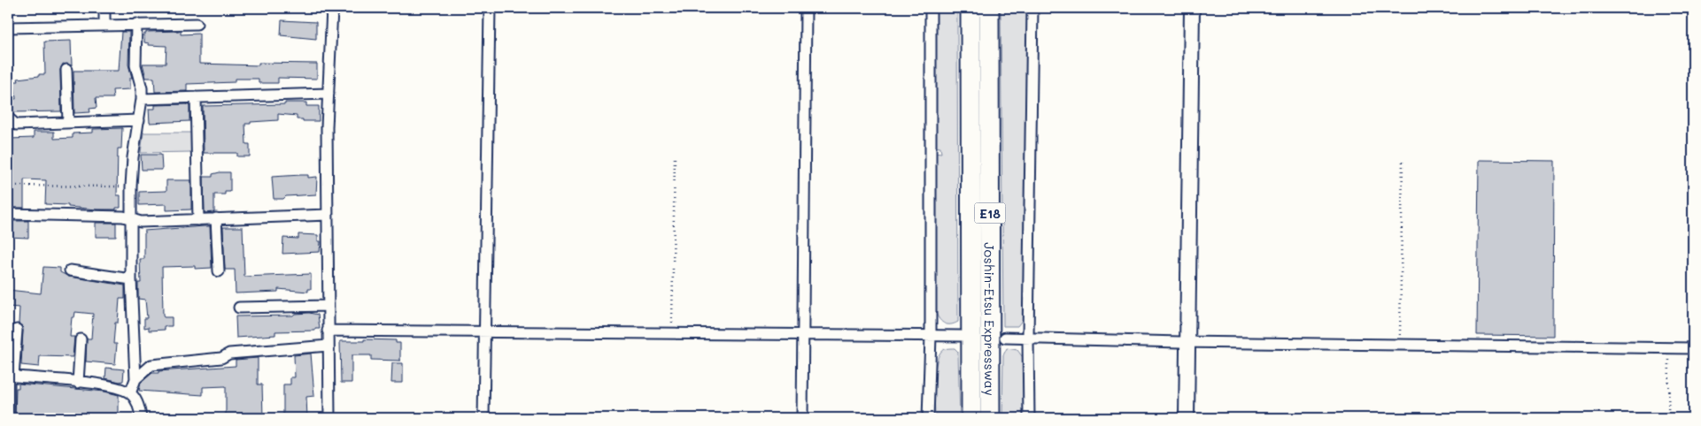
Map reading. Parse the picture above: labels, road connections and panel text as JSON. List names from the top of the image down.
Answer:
{
  "streets": {
    "highway": ["E18", "Joshin-Etsu Expressway"]
  }
}
